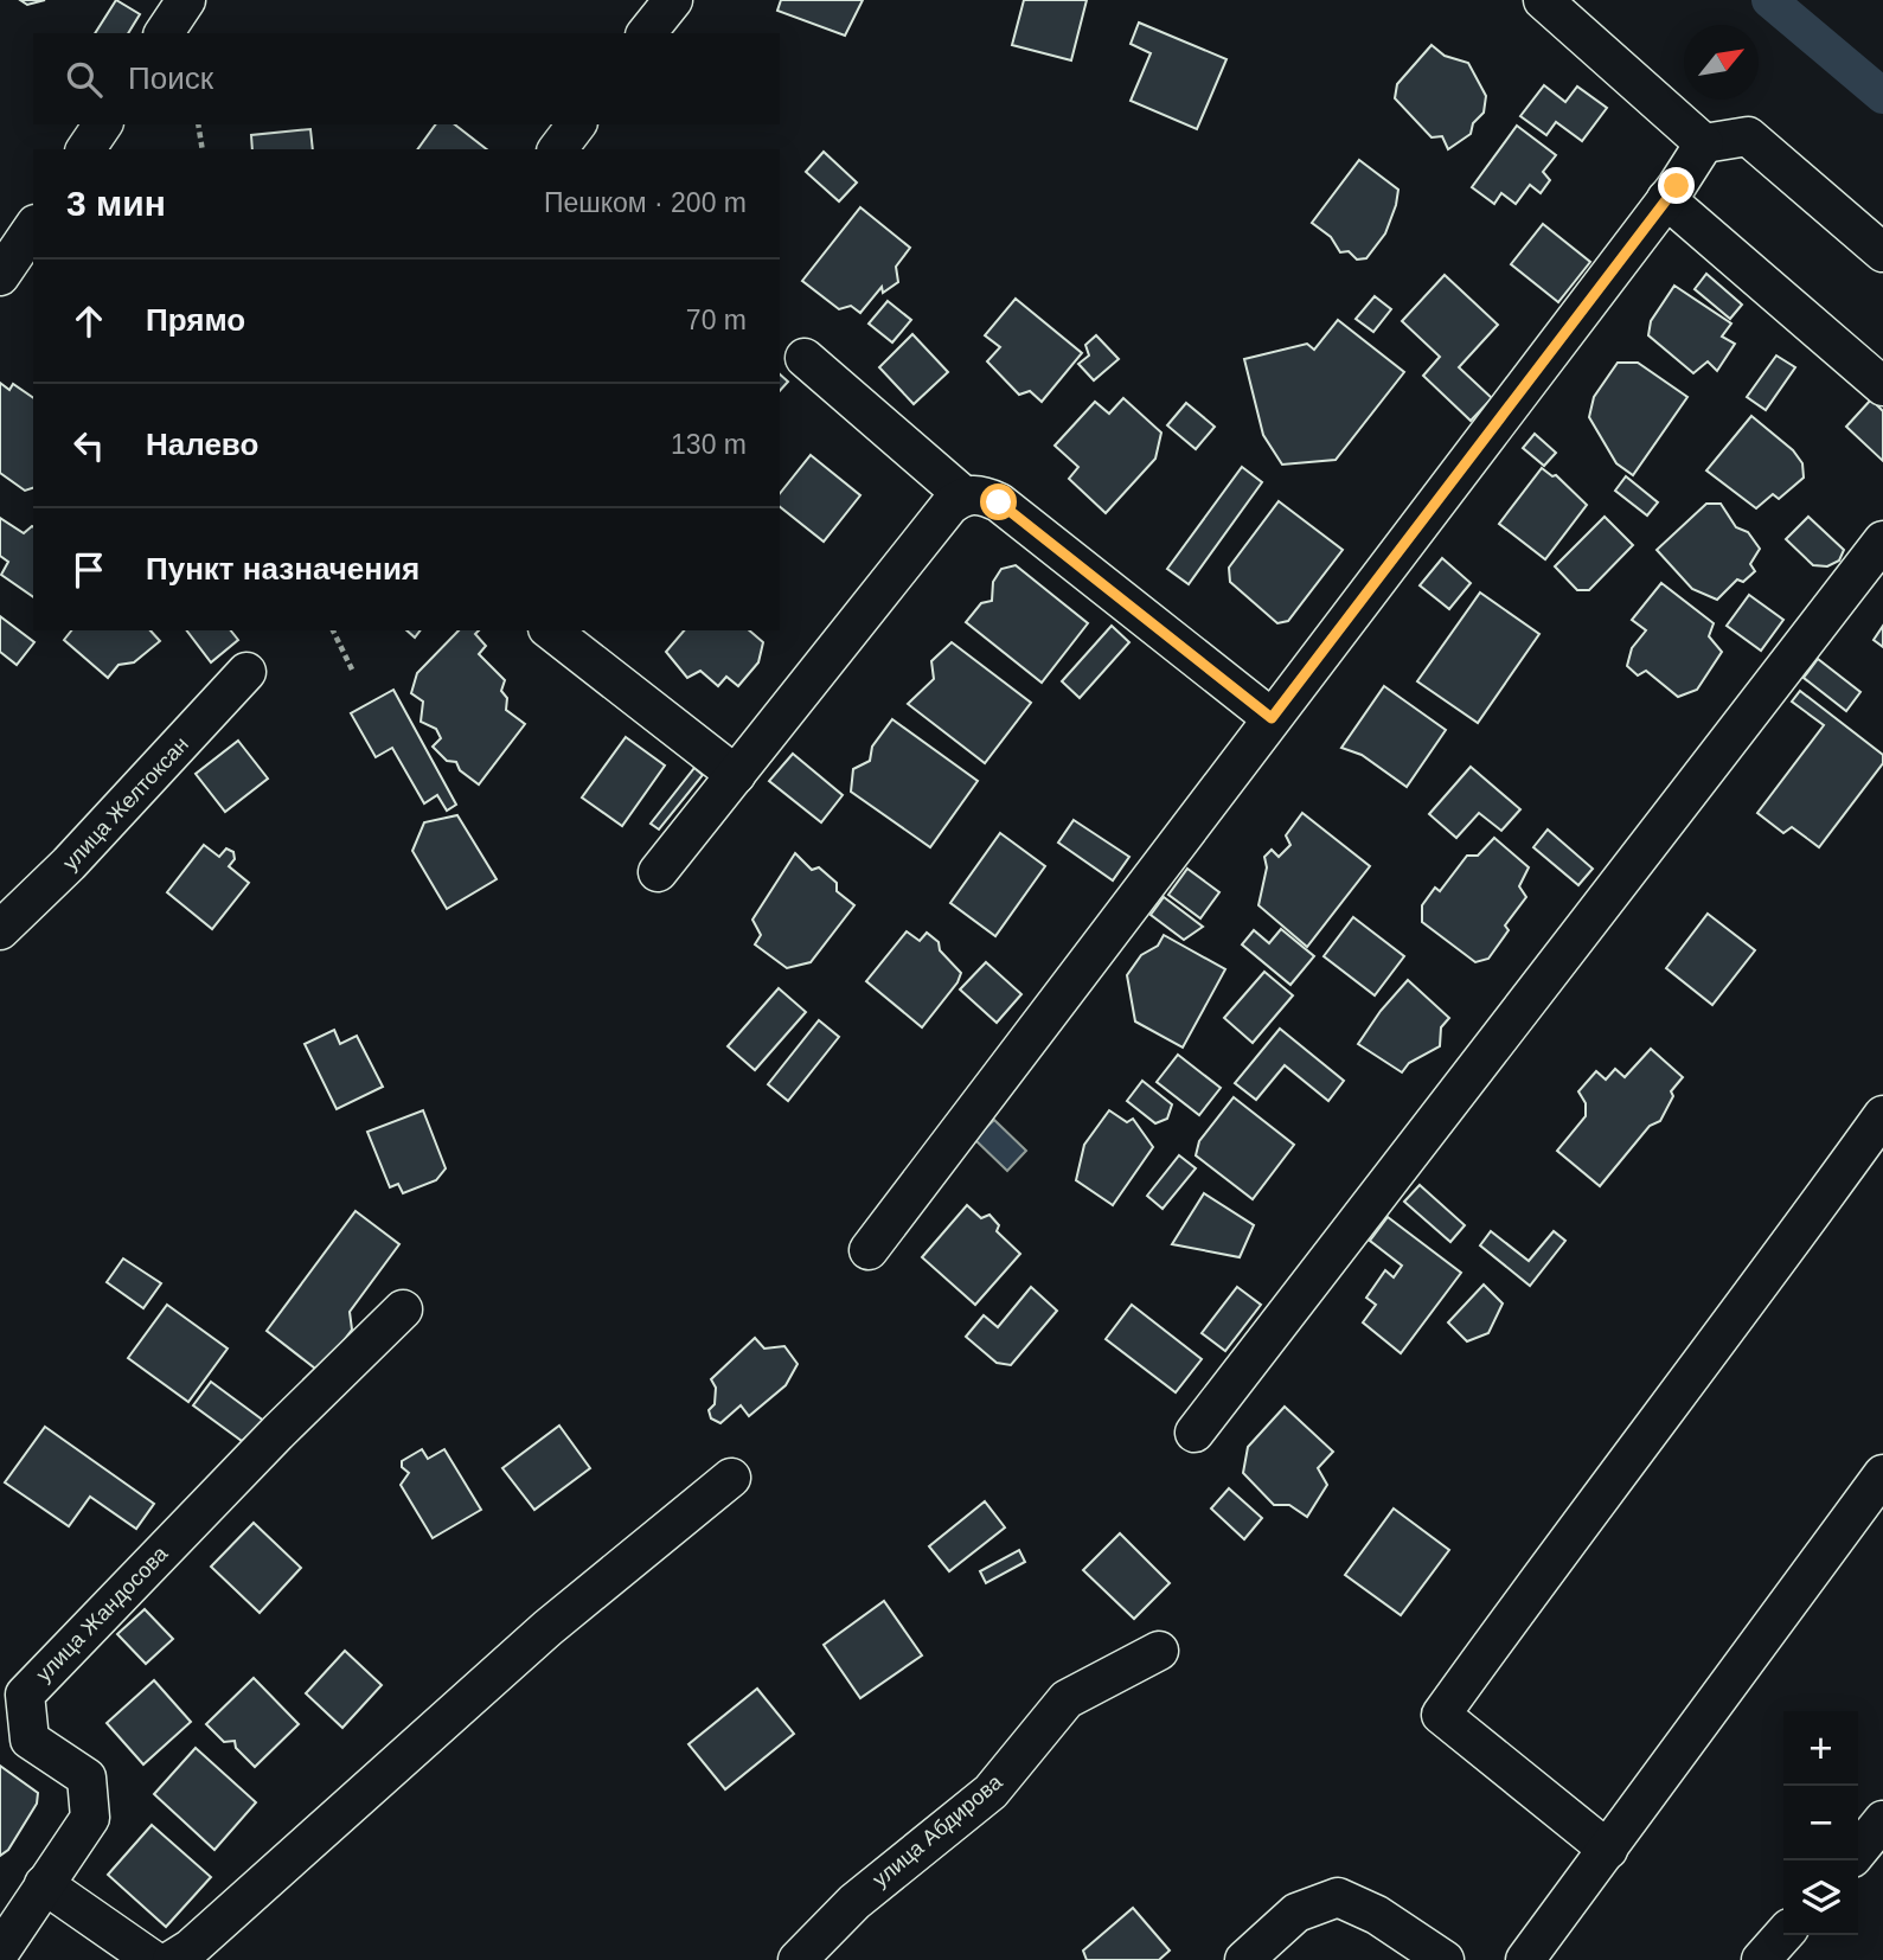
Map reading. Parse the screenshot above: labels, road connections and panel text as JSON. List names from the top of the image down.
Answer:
{
  "streets": {
    "street": ["улица Желтоксан", "улица Жандосова", "улица Абдирова"]
  },
  "north": "top right",
  "page": {
    "search": "Поиск",
    "heading": ["3 мин", "Пешком · 200 m"],
    "list": [
      ["Прямо", "70 m"],
      ["Налево", "130 m"],
      "Пункт назначения"
    ],
    "map_buttons": ["+", "−"]
  }
}
